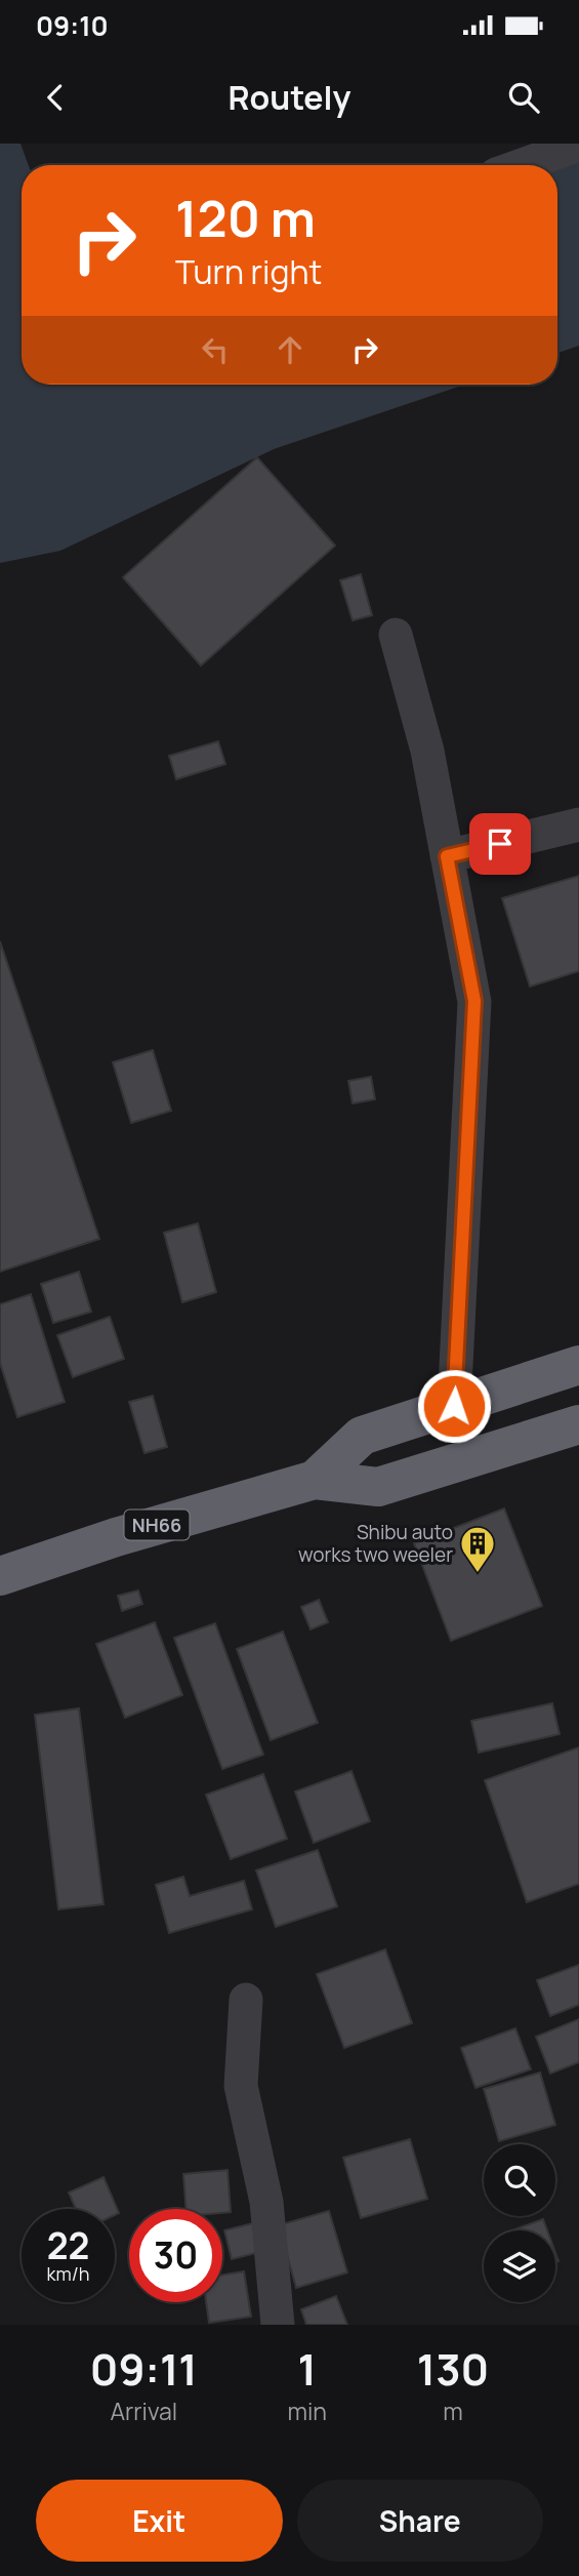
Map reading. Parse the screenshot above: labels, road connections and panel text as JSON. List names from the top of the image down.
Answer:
{
  "streets": {
    "highway": ["NH66"]
  },
  "places": {
    "building": ["Shibu auto works two weeler"]
  },
  "page": {
    "status": "09:10",
    "header": "Routely",
    "turn": ["120 m", "Turn right"],
    "speed": "22 km/h",
    "limit": "30",
    "eta": [
      "09:11",
      "Arrival",
      "1",
      "min",
      "130",
      "m"
    ],
    "buttons": ["Exit", "Share"]
  }
}
